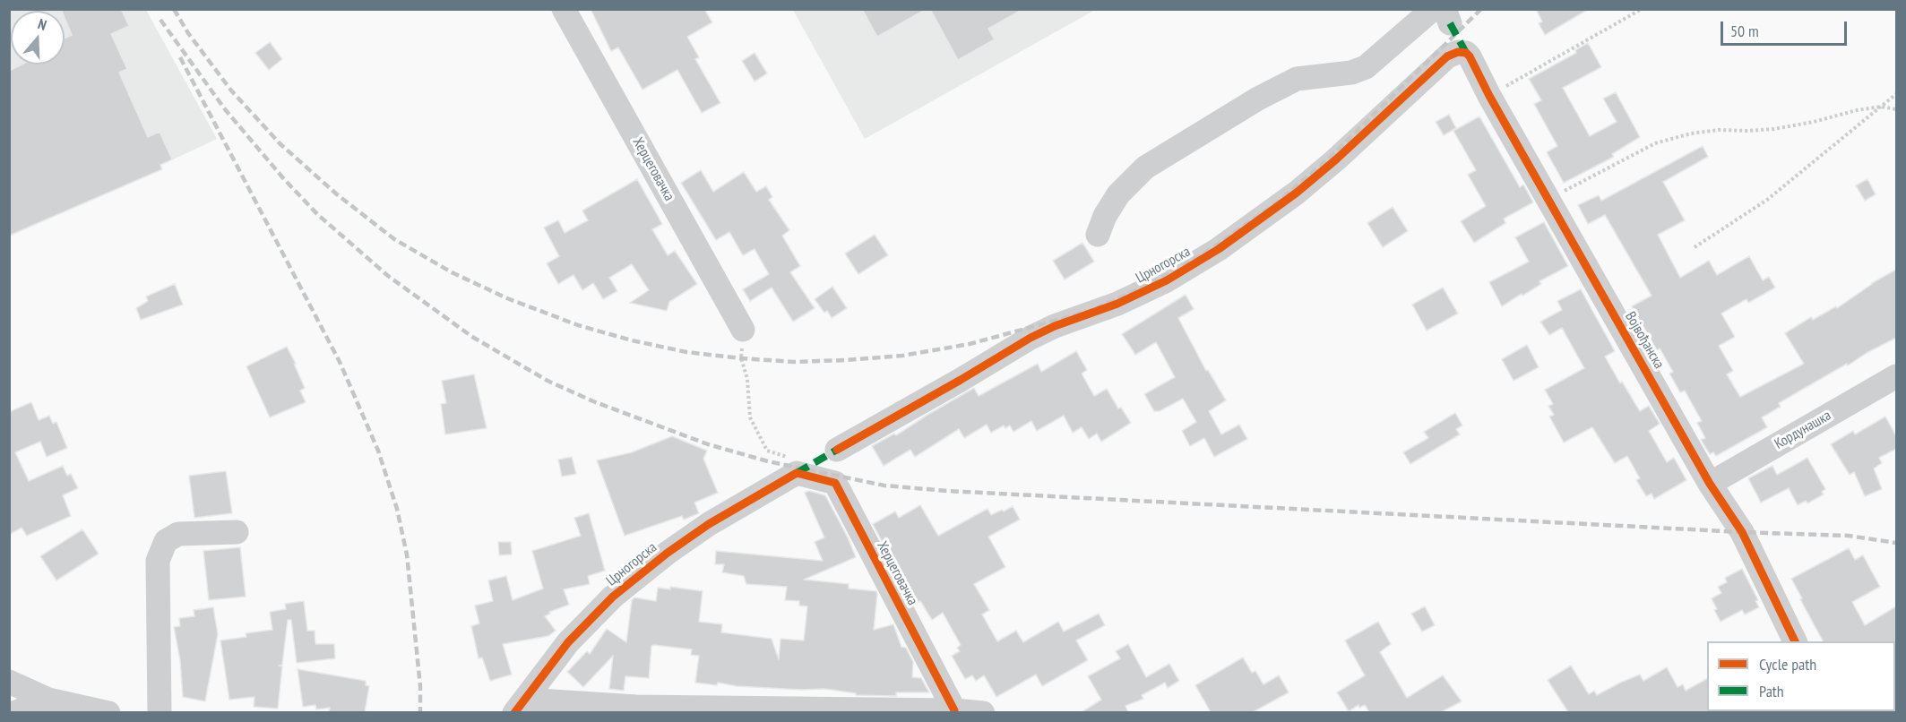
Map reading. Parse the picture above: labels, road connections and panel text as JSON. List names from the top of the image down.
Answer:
{
  "streets": {
    "street": [
      "Херцеговачка",
      "Црногорска",
      "Војвођанска",
      "Кордунашка"
    ]
  },
  "crossings": [
    ["Херцеговачка", "Црногорска"],
    ["Црногорска", "Војвођанска"],
    ["Војвођанска", "Кордунашка"]
  ],
  "legend": ["Cycle path", "Path"],
  "scale_bar": "50 m",
  "north": "top"
}
